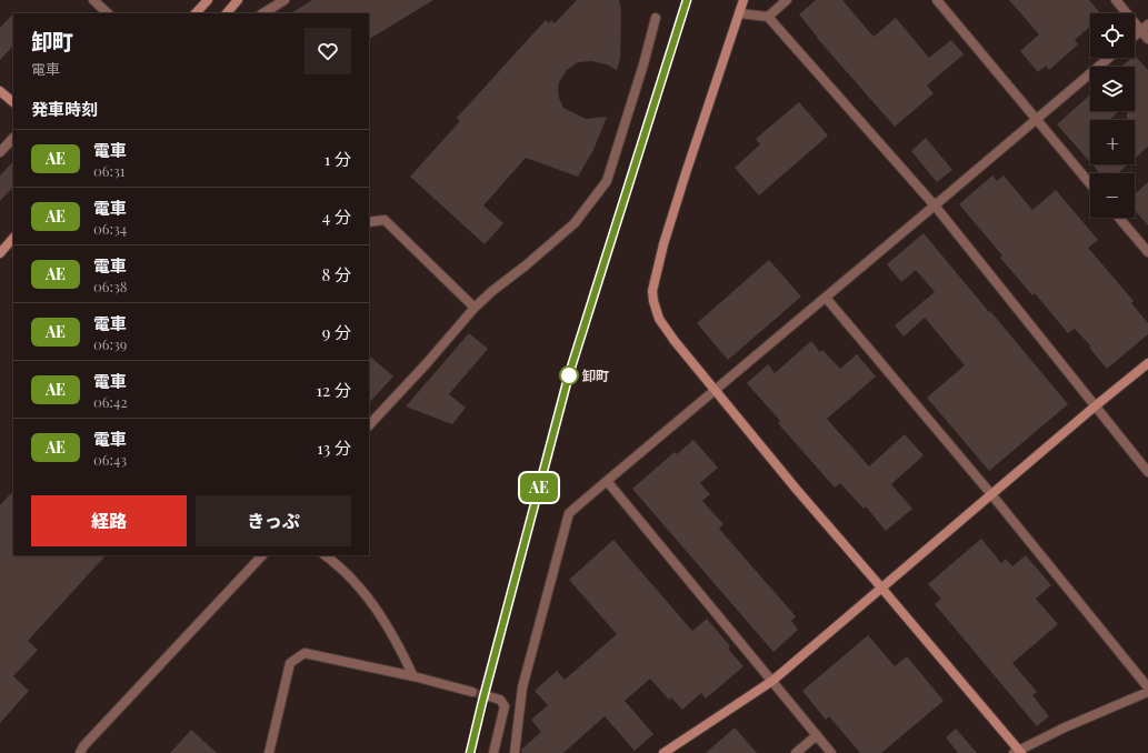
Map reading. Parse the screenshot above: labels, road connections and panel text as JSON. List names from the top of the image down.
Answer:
{
  "places": ["卸町"],
  "page": {
    "on_map": "AE",
    "map_buttons": ["+", "−"],
    "heading": [
      ["卸町", "電車"],
      "発車時刻"
    ],
    "list": [
      {
        "mark": "AE",
        "name": "電車",
        "note": "06:31",
        "value": "1 分"
      },
      {
        "mark": "AE",
        "name": "電車",
        "note": "06:34",
        "value": "4 分"
      },
      {
        "mark": "AE",
        "name": "電車",
        "note": "06:38",
        "value": "8 分"
      },
      {
        "mark": "AE",
        "name": "電車",
        "note": "06:39",
        "value": "9 分"
      },
      {
        "mark": "AE",
        "name": "電車",
        "note": "06:42",
        "value": "12 分"
      },
      {
        "mark": "AE",
        "name": "電車",
        "note": "06:43",
        "value": "13 分"
      }
    ],
    "buttons": ["経路", "きっぷ"]
  }
}
